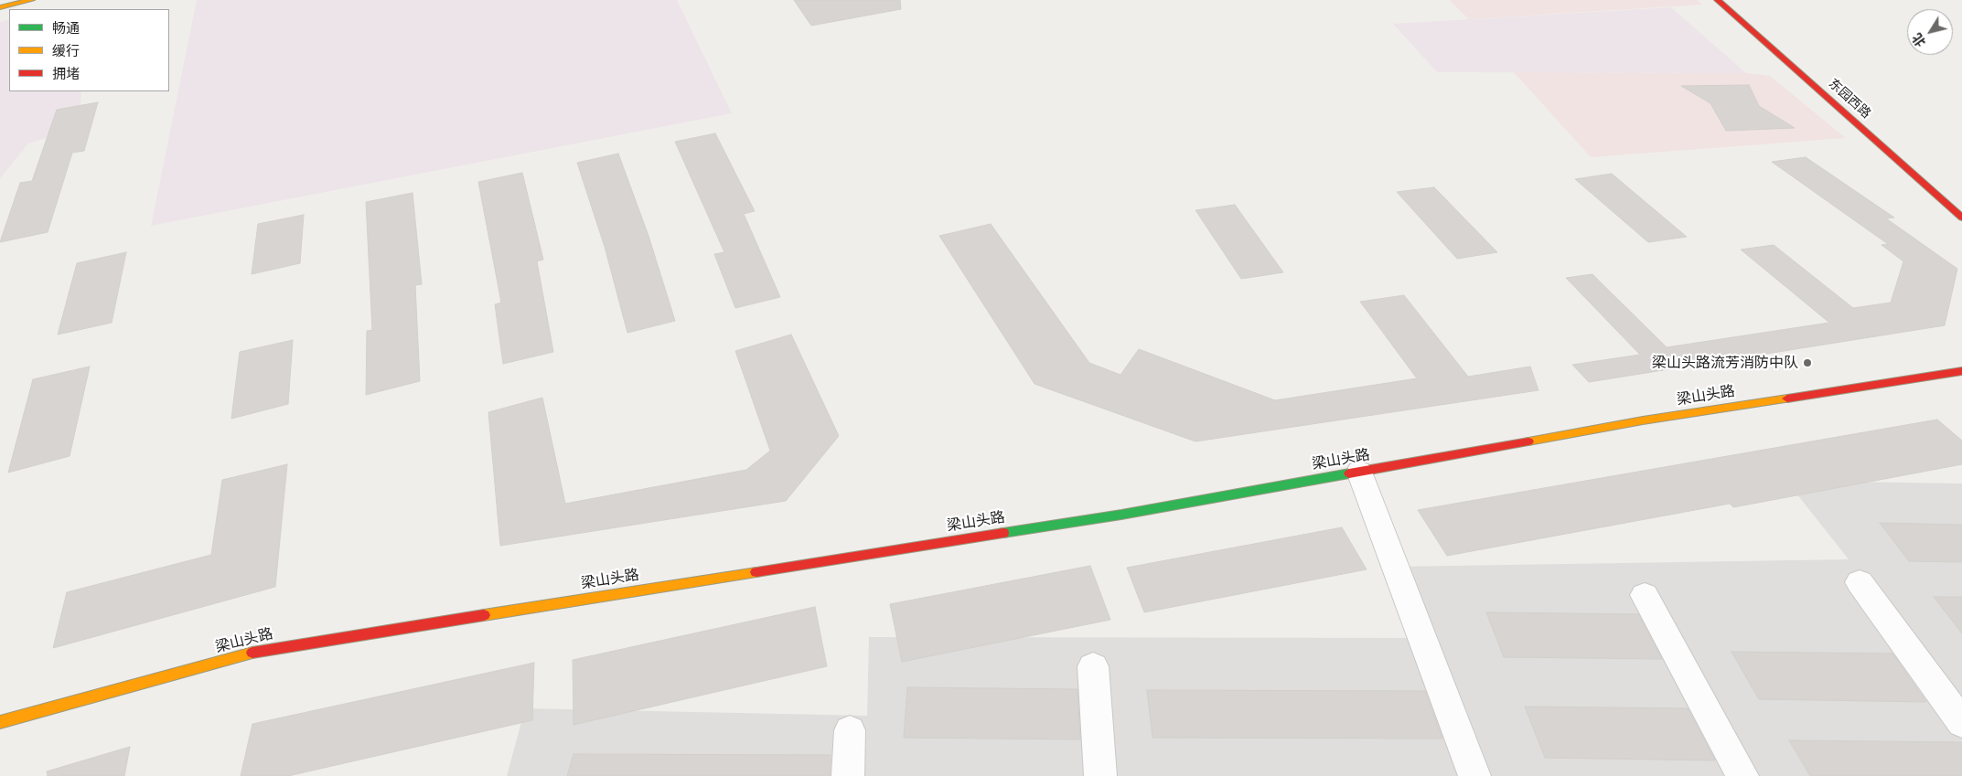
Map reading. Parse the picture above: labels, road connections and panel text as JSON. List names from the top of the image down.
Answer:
{
  "streets": {
    "street": ["东园西路", "梁山头路"]
  },
  "places": ["梁山头路流芳消防中队"],
  "legend": ["畅通", "缓行", "拥堵"],
  "north": "bottom left"
}
